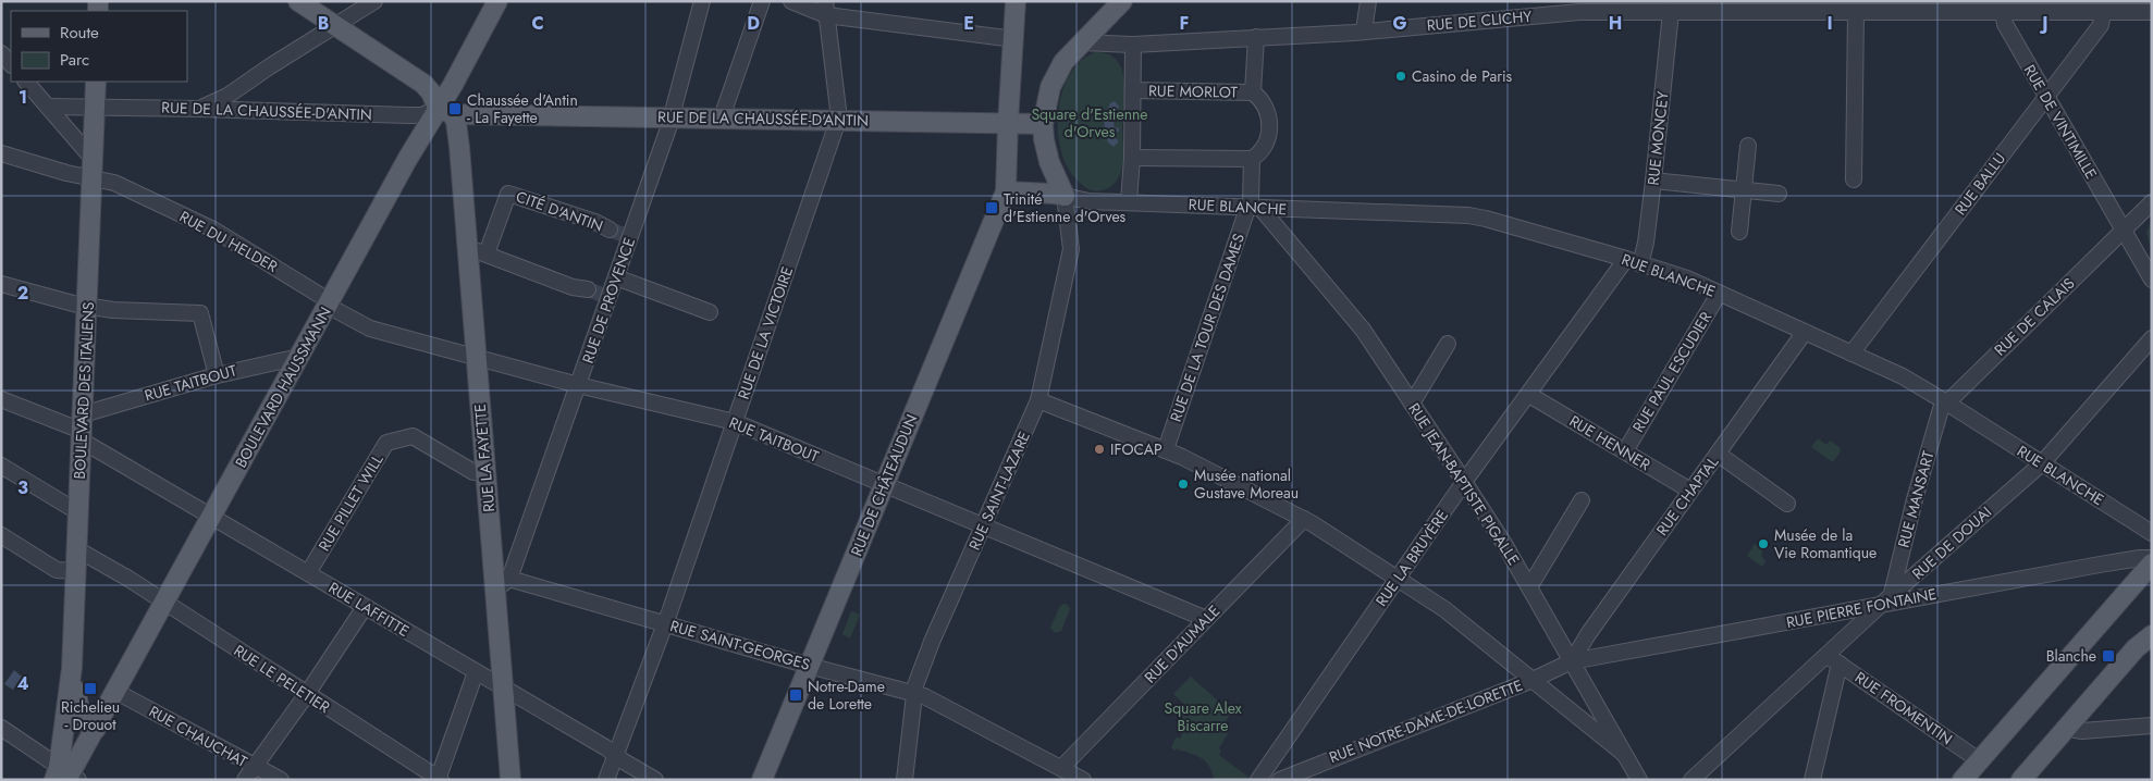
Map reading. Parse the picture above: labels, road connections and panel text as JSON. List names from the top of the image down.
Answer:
{
  "streets": {
    "main road": [
      "RUE DE LA CHAUSSÉE-D'ANTIN",
      "BOULEVARD HAUSSMANN",
      "BOULEVARD DES ITALIENS",
      "RUE LA FAYETTE",
      "RUE DE CHÂTEAUDUN"
    ],
    "street": [
      "RUE DE CLICHY",
      "RUE MORLOT",
      "RUE DE VINTIMILLE",
      "RUE MONCEY",
      "RUE BALLU",
      "RUE BLANCHE",
      "CITÉ D'ANTIN",
      "RUE DU HELDER",
      "RUE DE PROVENCE",
      "RUE DE CALAIS",
      "RUE DE LA TOUR DES DAMES",
      "RUE DE LA VICTOIRE",
      "RUE PAUL ESCUDIER",
      "RUE TAITBOUT",
      "RUE HENNER",
      "RUE JEAN-BAPTISTE PIGALLE",
      "RUE SAINT-LAZARE",
      "RUE CHAPTAL",
      "RUE MANSART",
      "RUE PILLET WILL",
      "RUE DE DOUAI",
      "RUE LA BRUYÈRE",
      "RUE PIERRE FONTAINE",
      "RUE LAFFITTE",
      "RUE D'AUMALE",
      "RUE SAINT-GEORGES",
      "RUE LE PELETIER",
      "RUE FROMENTIN",
      "RUE NOTRE-DAME-DE-LORETTE",
      "RUE CHAUCHAT"
    ]
  },
  "crossings": [
    ["RUE DE CLICHY", "RUE DE VINTIMILLE"],
    ["RUE DE CLICHY", "RUE MONCEY"],
    ["RUE DE CLICHY", "RUE BALLU"],
    ["RUE DE LA CHAUSSÉE-D'ANTIN", "RUE DE PROVENCE"],
    ["RUE DE LA CHAUSSÉE-D'ANTIN", "RUE DE LA VICTOIRE"],
    ["RUE DE LA CHAUSSÉE-D'ANTIN", "BOULEVARD HAUSSMANN"],
    ["RUE DE LA CHAUSSÉE-D'ANTIN", "BOULEVARD DES ITALIENS"],
    ["RUE DE LA CHAUSSÉE-D'ANTIN", "RUE LA FAYETTE"],
    ["RUE DE VINTIMILLE", "RUE BALLU"],
    ["RUE DE VINTIMILLE", "RUE DE CALAIS"],
    ["RUE MONCEY", "RUE BLANCHE"],
    ["RUE MONCEY", "RUE LA BRUYÈRE"],
    ["RUE BALLU", "RUE BLANCHE"],
    ["RUE BLANCHE", "RUE DE CALAIS"],
    ["RUE BLANCHE", "RUE DE LA TOUR DES DAMES"],
    ["RUE BLANCHE", "RUE PAUL ESCUDIER"],
    ["RUE BLANCHE", "RUE JEAN-BAPTISTE PIGALLE"],
    ["RUE BLANCHE", "RUE SAINT-LAZARE"],
    ["RUE BLANCHE", "RUE CHAPTAL"],
    ["RUE BLANCHE", "RUE MANSART"],
    ["RUE BLANCHE", "RUE DE DOUAI"],
    ["RUE BLANCHE", "RUE LA BRUYÈRE"],
    ["CITÉ D'ANTIN", "RUE DE PROVENCE"],
    ["RUE DU HELDER", "RUE TAITBOUT"],
    ["RUE DU HELDER", "BOULEVARD HAUSSMANN"],
    ["RUE DU HELDER", "BOULEVARD DES ITALIENS"],
    ["RUE DE PROVENCE", "RUE TAITBOUT"],
    ["RUE DE PROVENCE", "RUE SAINT-GEORGES"],
    ["RUE DE CALAIS", "RUE MANSART"],
    ["RUE DE LA TOUR DES DAMES", "RUE JEAN-BAPTISTE PIGALLE"],
    ["RUE DE LA VICTOIRE", "RUE TAITBOUT"],
    ["RUE DE LA VICTOIRE", "RUE LAFFITTE"],
    ["RUE DE LA VICTOIRE", "RUE SAINT-GEORGES"],
    ["RUE PAUL ESCUDIER", "RUE HENNER"],
    ["RUE TAITBOUT", "BOULEVARD HAUSSMANN"],
    ["RUE TAITBOUT", "BOULEVARD DES ITALIENS"],
    ["RUE TAITBOUT", "RUE LA FAYETTE"],
    ["RUE TAITBOUT", "RUE DE CHÂTEAUDUN"],
    ["RUE TAITBOUT", "RUE SAINT-LAZARE"],
    ["RUE TAITBOUT", "RUE LAFFITTE"],
    ["RUE TAITBOUT", "RUE D'AUMALE"],
    ["BOULEVARD HAUSSMANN", "BOULEVARD DES ITALIENS"],
    ["BOULEVARD HAUSSMANN", "RUE LA FAYETTE"],
    ["BOULEVARD HAUSSMANN", "RUE LAFFITTE"],
    ["BOULEVARD HAUSSMANN", "RUE LE PELETIER"],
    ["BOULEVARD HAUSSMANN", "RUE CHAUCHAT"],
    ["BOULEVARD DES ITALIENS", "RUE LAFFITTE"],
    ["BOULEVARD DES ITALIENS", "RUE LE PELETIER"],
    ["RUE HENNER", "RUE CHAPTAL"],
    ["RUE HENNER", "RUE LA BRUYÈRE"],
    ["RUE LA FAYETTE", "RUE PILLET WILL"],
    ["RUE LA FAYETTE", "RUE LAFFITTE"],
    ["RUE JEAN-BAPTISTE PIGALLE", "RUE CHAPTAL"],
    ["RUE JEAN-BAPTISTE PIGALLE", "RUE LA BRUYÈRE"],
    ["RUE JEAN-BAPTISTE PIGALLE", "RUE PIERRE FONTAINE"],
    ["RUE JEAN-BAPTISTE PIGALLE", "RUE NOTRE-DAME-DE-LORETTE"],
    ["RUE DE CHÂTEAUDUN", "RUE SAINT-GEORGES"],
    ["RUE SAINT-LAZARE", "RUE SAINT-GEORGES"],
    ["RUE CHAPTAL", "RUE PIERRE FONTAINE"],
    ["RUE CHAPTAL", "RUE NOTRE-DAME-DE-LORETTE"],
    ["RUE MANSART", "RUE DE DOUAI"],
    ["RUE MANSART", "RUE PIERRE FONTAINE"],
    ["RUE PILLET WILL", "RUE LAFFITTE"],
    ["RUE DE DOUAI", "RUE PIERRE FONTAINE"],
    ["RUE DE DOUAI", "RUE FROMENTIN"],
    ["RUE PIERRE FONTAINE", "RUE NOTRE-DAME-DE-LORETTE"],
    ["RUE D'AUMALE", "RUE SAINT-GEORGES"]
  ],
  "parks": ["Square d'Estienne d'Orves", "Square Alex Biscarre"],
  "places": {
    "other": [
      "Casino de Paris",
      "IFOCAP",
      "Musée national Gustave Moreau",
      "Musée de la Vie Romantique"
    ],
    "transit": [
      "Chaussée d'Antin - La Fayette",
      "Trinité d'Estienne d'Orves",
      "Blanche",
      "Richelieu - Drouot",
      "Notre-Dame de Lorette"
    ]
  },
  "legend": ["Route", "Parc"],
  "grid": {
    "columns": [
      "B",
      "C",
      "D",
      "E",
      "F",
      "G",
      "H",
      "I",
      "J"
    ],
    "rows": [
      "1",
      "2",
      "3",
      "4"
    ]
  }
}
